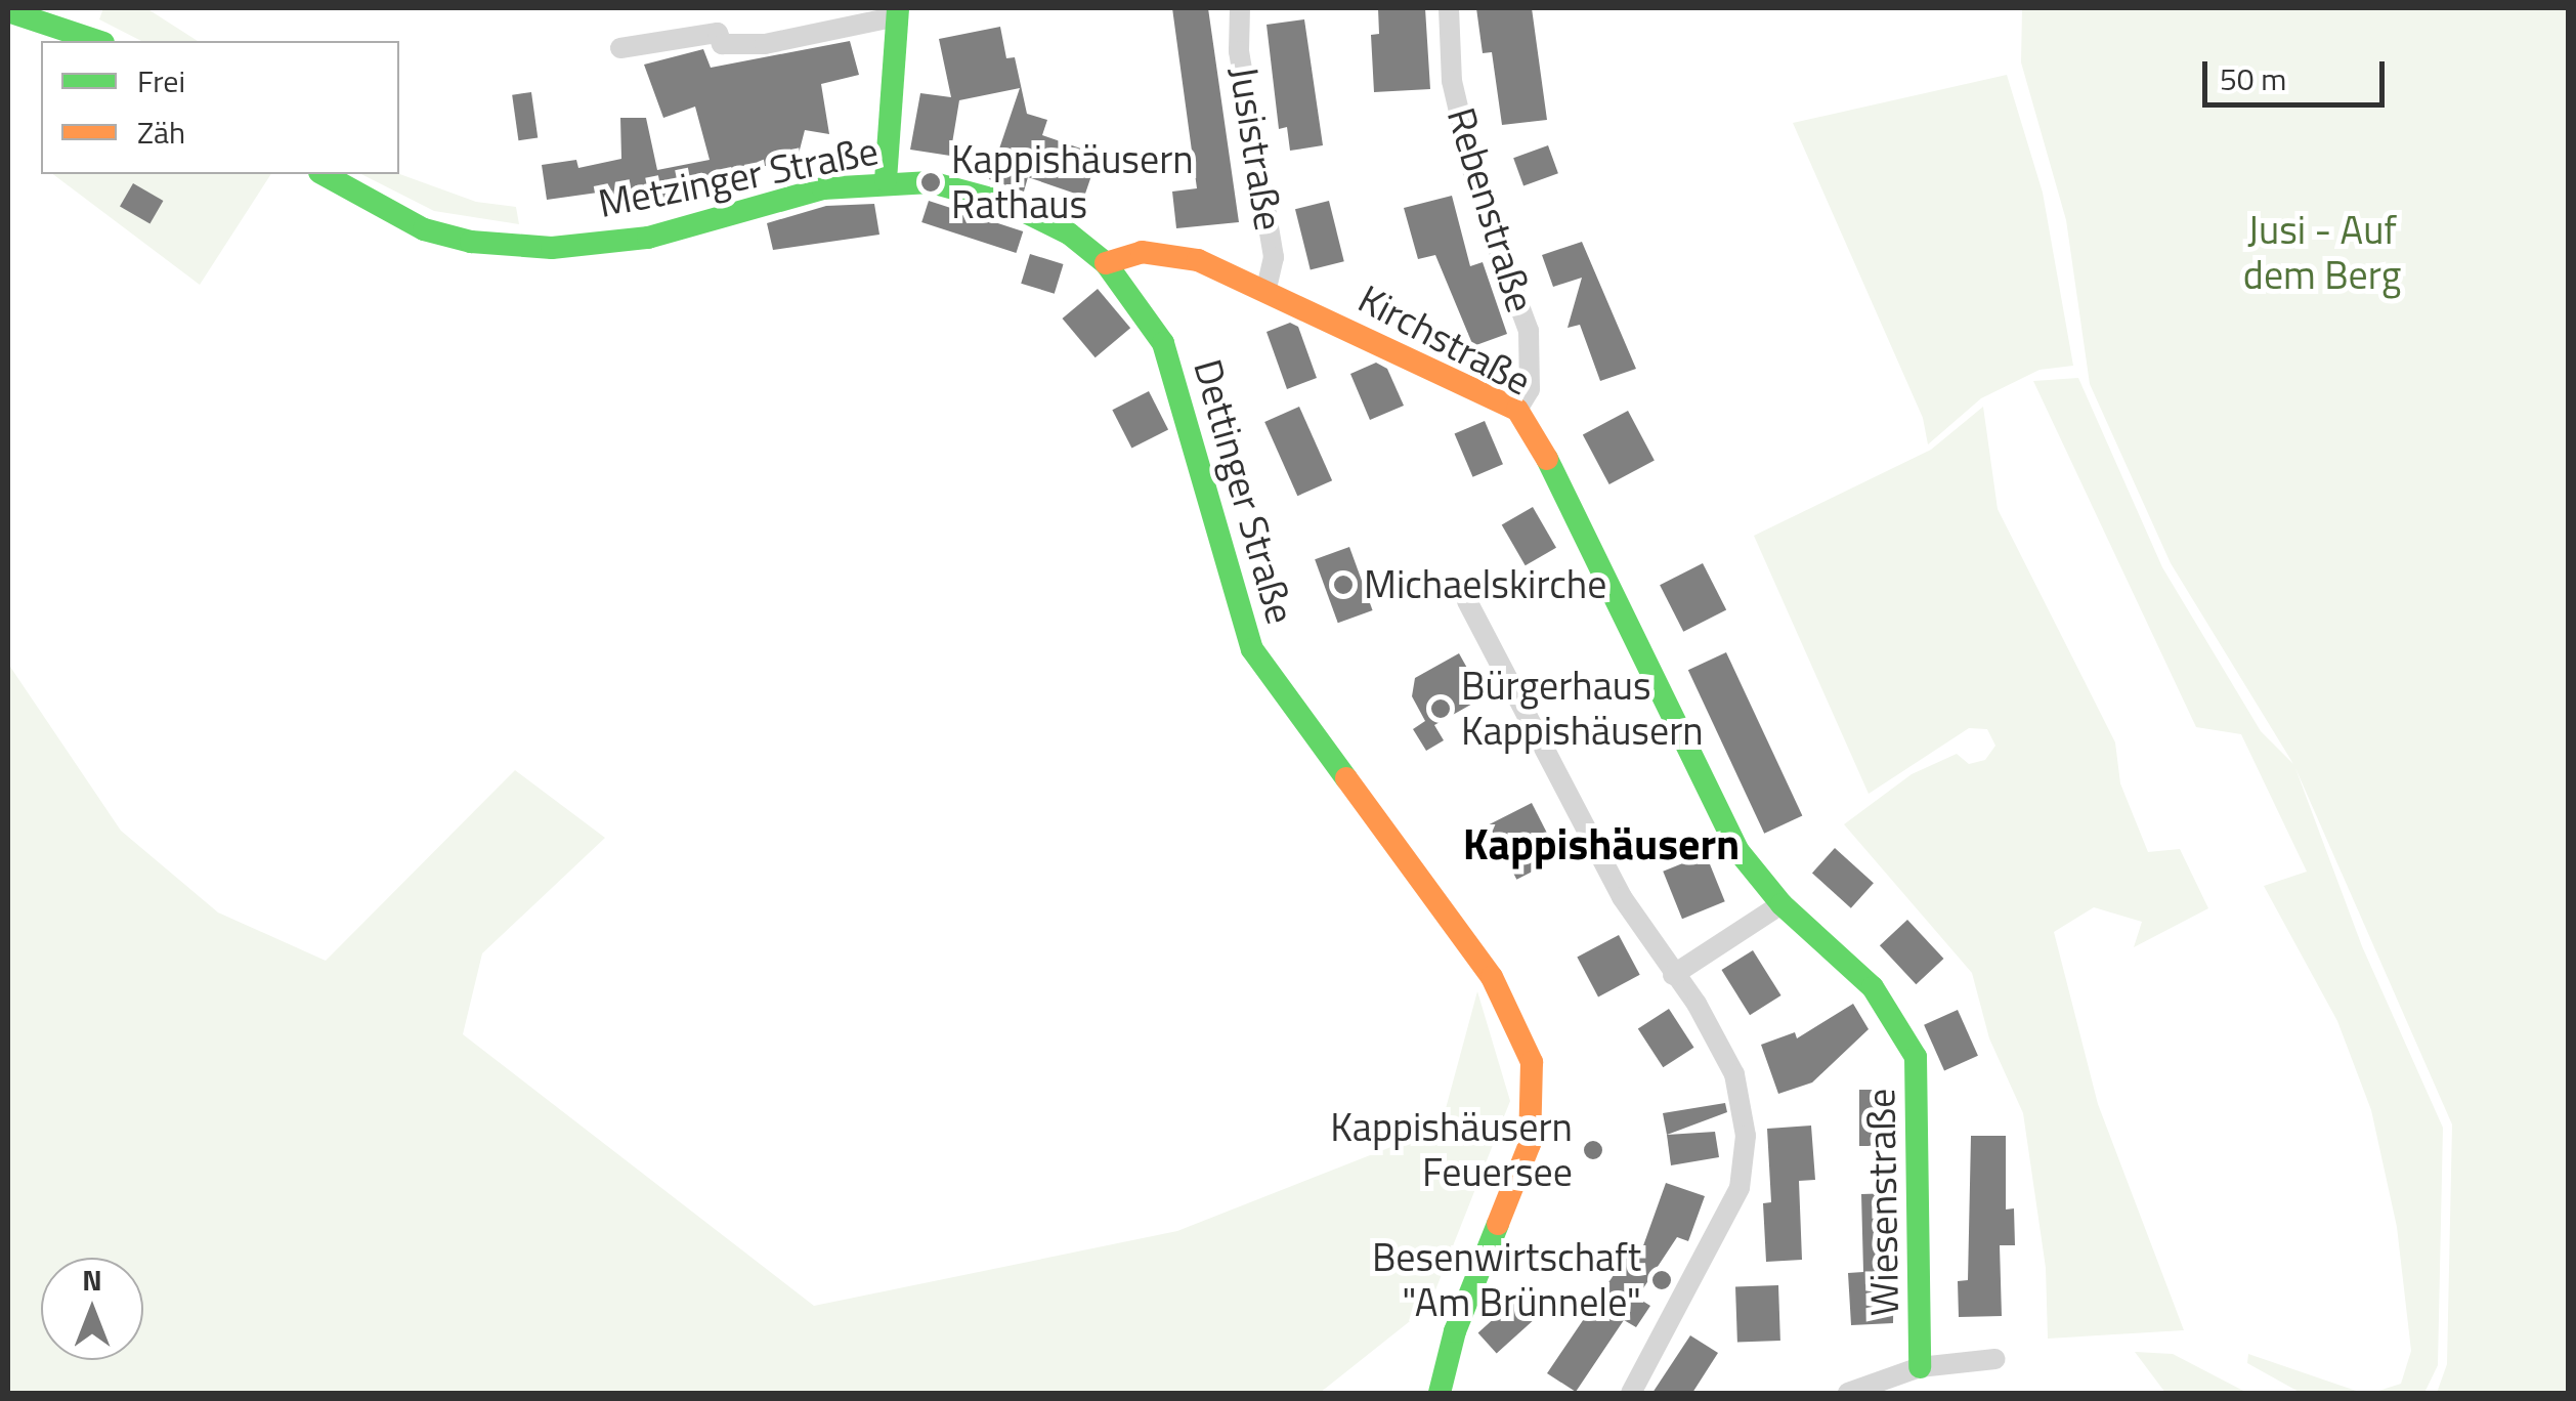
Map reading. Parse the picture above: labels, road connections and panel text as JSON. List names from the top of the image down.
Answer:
{
  "streets": {
    "street": [
      "Jusistraße",
      "Metzinger Straße",
      "Rebenstraße",
      "Kirchstraße",
      "Dettinger Straße",
      "Wiesenstraße"
    ]
  },
  "crossings": [
    ["Jusistraße", "Kirchstraße"],
    ["Metzinger Straße", "Kirchstraße"],
    ["Metzinger Straße", "Dettinger Straße"],
    ["Rebenstraße", "Kirchstraße"],
    ["Kirchstraße", "Dettinger Straße"],
    ["Kirchstraße", "Wiesenstraße"]
  ],
  "districts": ["Kappishäusern"],
  "parks": ["Jusi - Auf dem Berg"],
  "places": [
    "Kappishäusern Rathaus",
    "Michaelskirche",
    "Bürgerhaus Kappishäusern",
    "Kappishäusern Feuersee",
    "Besenwirtschaft \"Am Brünnele\""
  ],
  "legend": ["Frei", "Zäh"],
  "scale_bar": "50 m",
  "north": "top"
}
